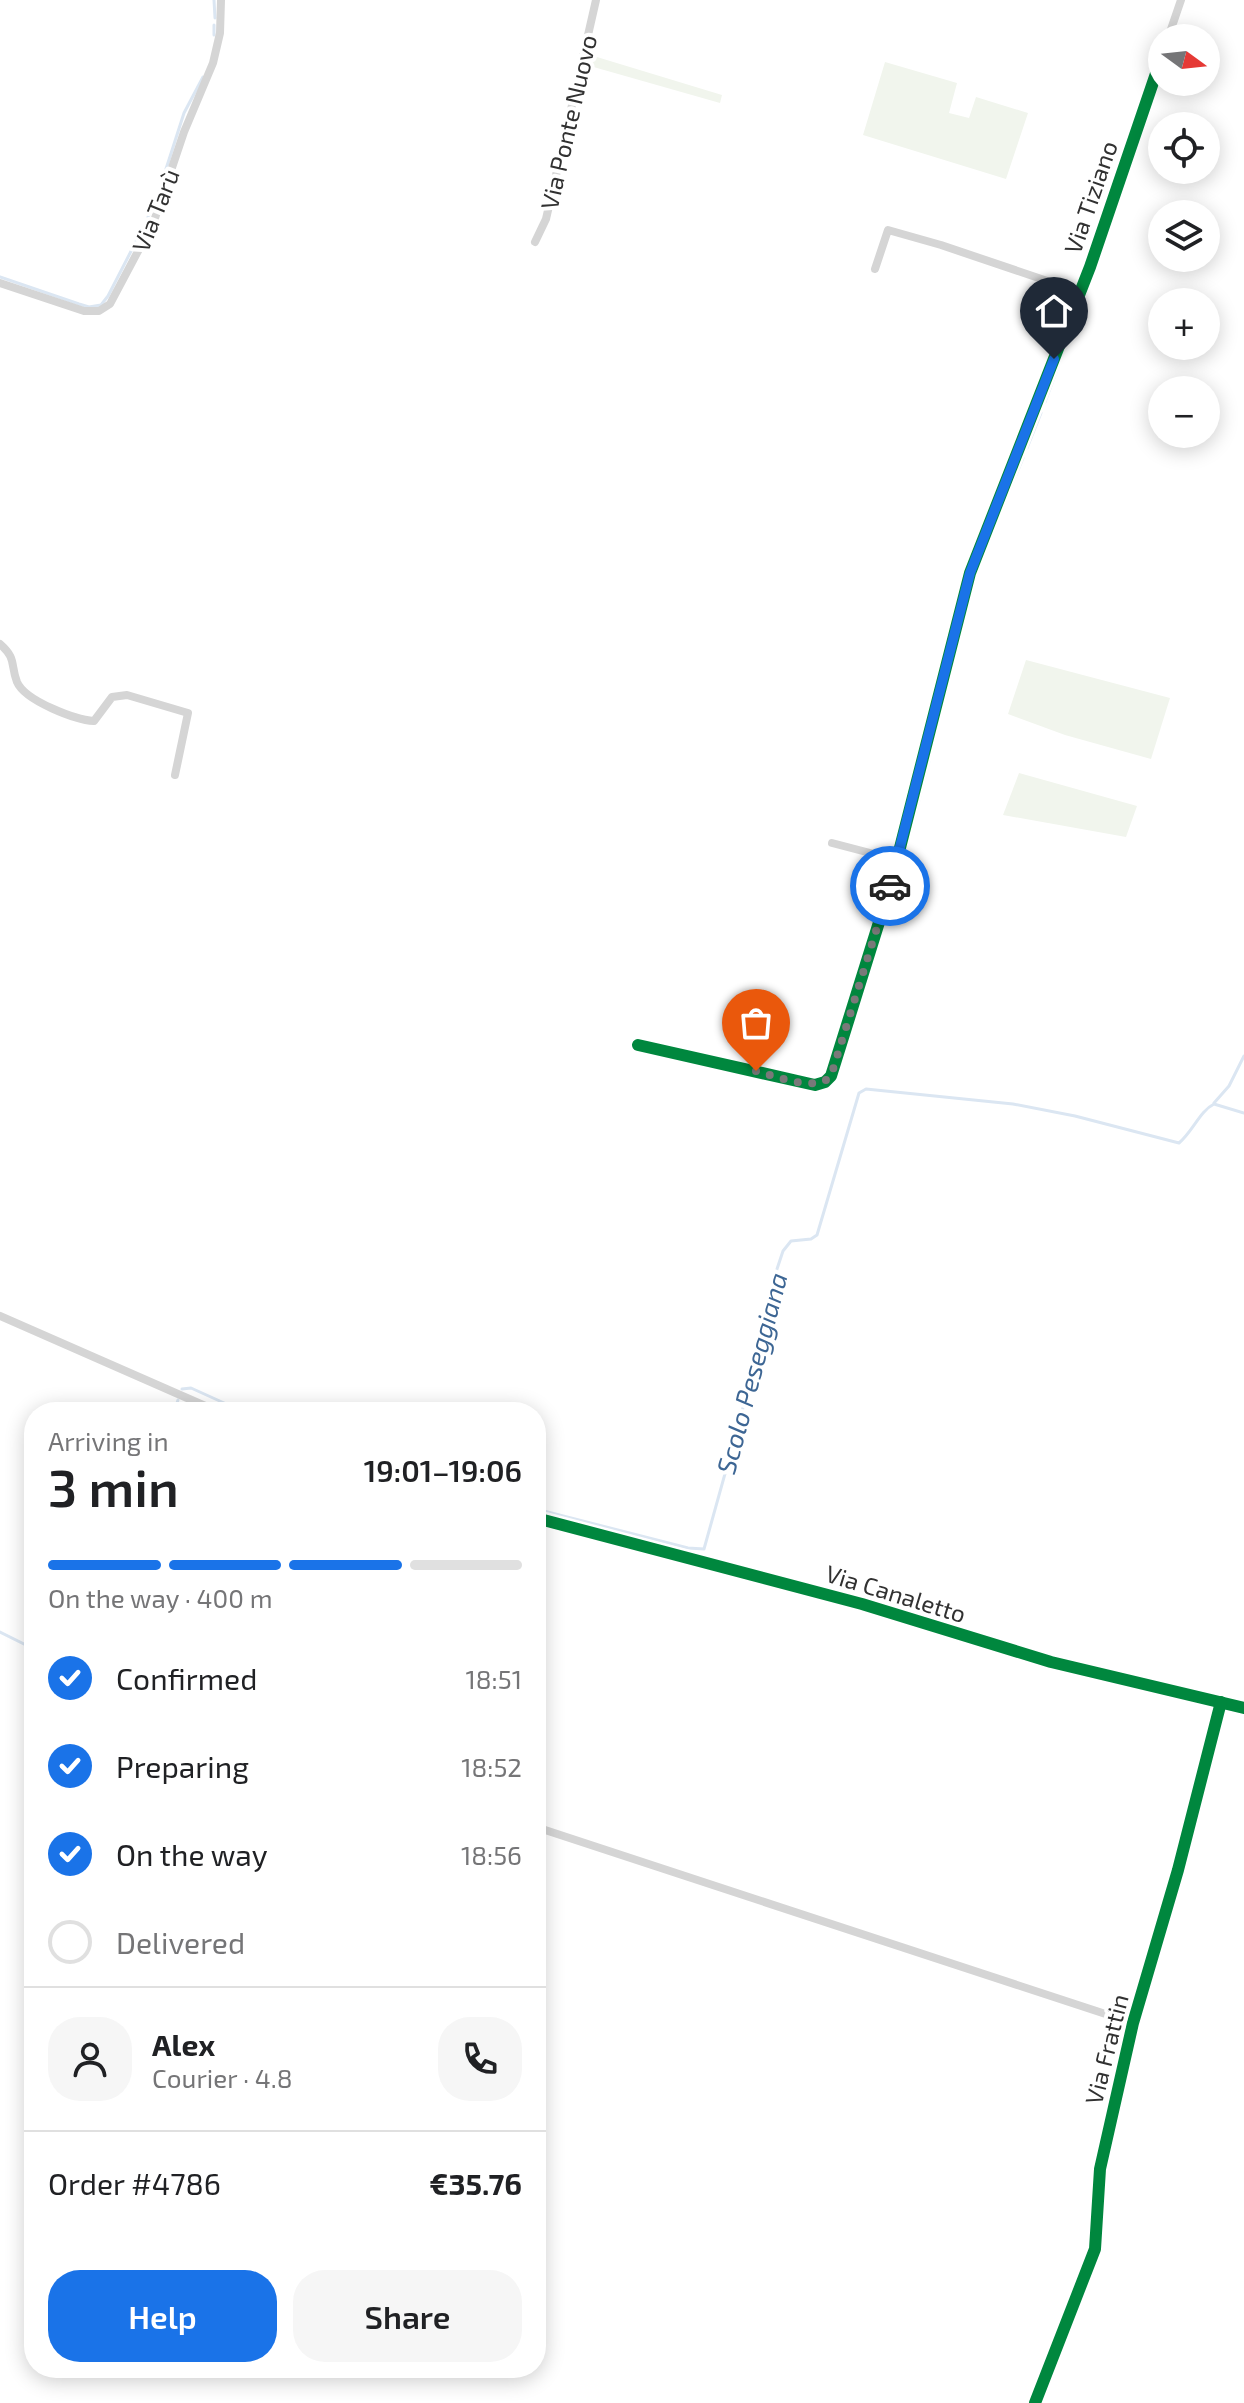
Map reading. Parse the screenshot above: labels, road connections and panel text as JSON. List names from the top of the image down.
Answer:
{
  "streets": {
    "street": [
      "Via Ponte Nuovo",
      "Via Tiziano",
      "Via Tarù",
      "Via Canaletto",
      "Via Frattin"
    ]
  },
  "crossings": [
    ["Via Canaletto", "Via Frattin"]
  ],
  "water": ["Scolo Peseggiana"],
  "north": "right",
  "page": {
    "map_buttons": ["+", "−"],
    "heading": ["3 min", "Arriving in", "19:01–19:06"],
    "panel": [
      "Alex",
      "Courier · 4.8",
      "Order #4786",
      "€35.76"
    ],
    "bar": "On the way · 400 m",
    "list": [
      ["Confirmed", "18:51"],
      ["Preparing", "18:52"],
      ["On the way", "18:56"],
      "Delivered"
    ],
    "buttons": ["Help", "Share"]
  }
}
